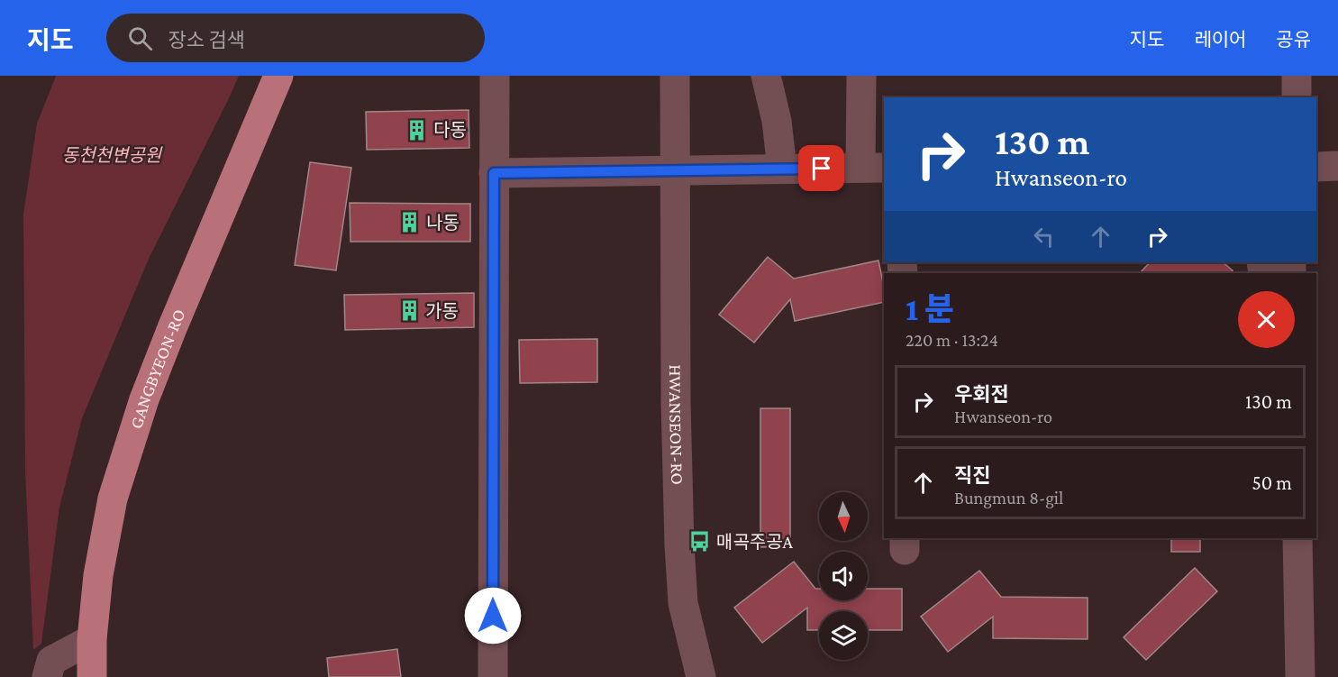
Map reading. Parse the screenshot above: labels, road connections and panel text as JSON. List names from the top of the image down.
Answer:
{
  "streets": {
    "main road": ["GANGBYEON-RO"],
    "street": ["HWANSEON-RO"]
  },
  "parks": ["동천천변공원"],
  "places": {
    "building": ["다동", "나동", "가동"],
    "bus stop": ["매곡주공A"]
  },
  "north": "bottom",
  "page": {
    "header": "지도",
    "search": "장소 검색",
    "nav": ["지도", "레이어", "공유"],
    "turn": ["130 m", "Hwanseon-ro"],
    "heading": ["1 분", "220 m · 13:24"],
    "list": [
      {
        "name": "우회전",
        "note": "Hwanseon-ro",
        "value": "130 m"
      },
      {
        "name": "직진",
        "note": "Bungmun 8-gil",
        "value": "50 m"
      }
    ]
  }
}
